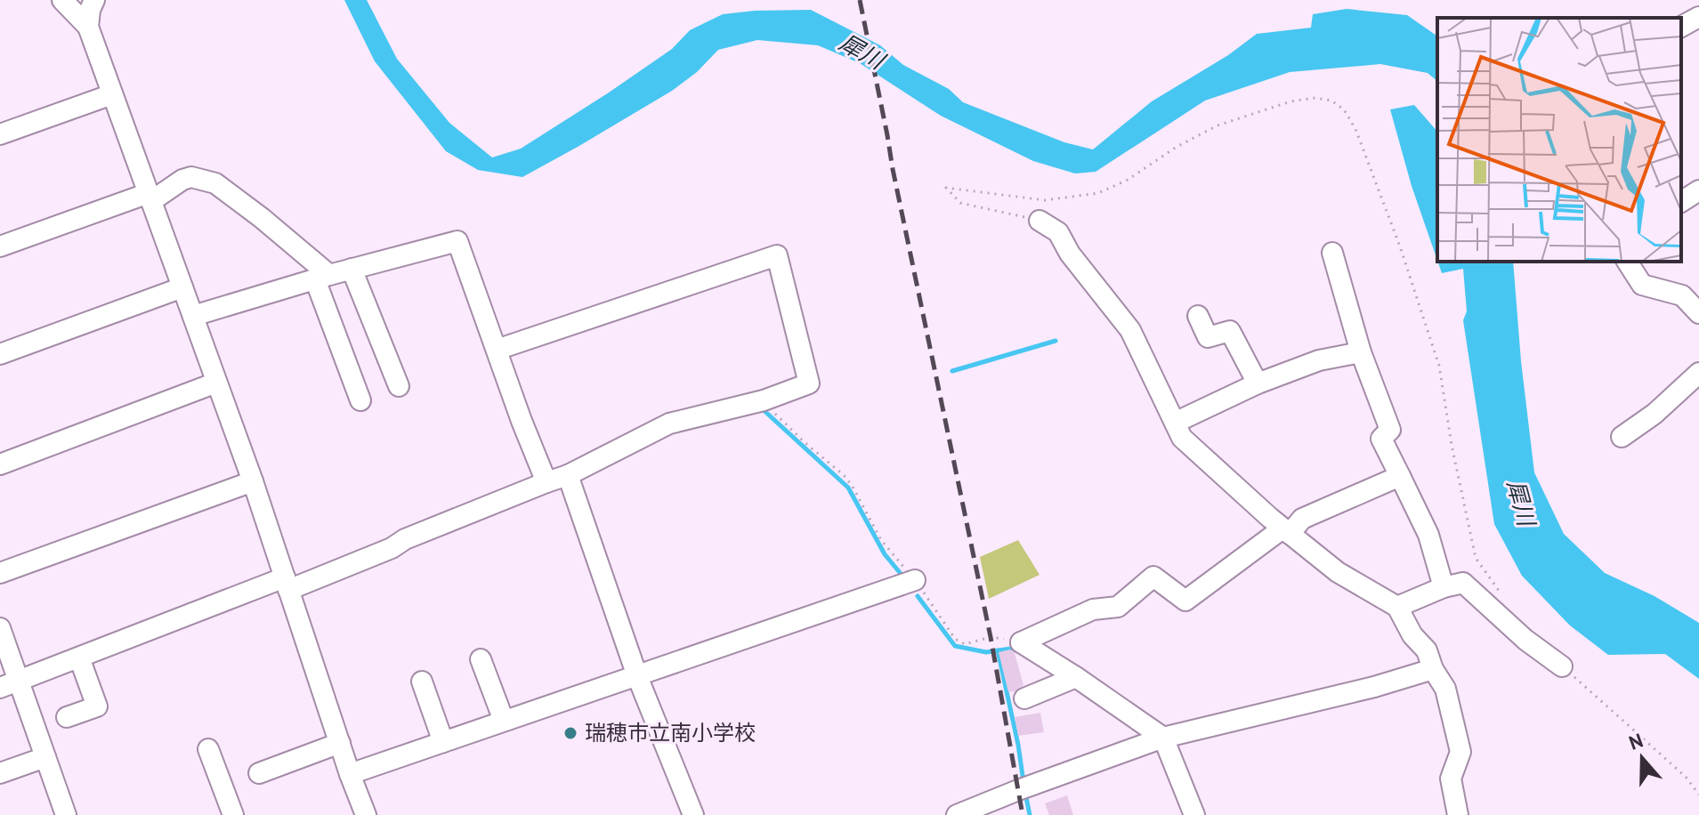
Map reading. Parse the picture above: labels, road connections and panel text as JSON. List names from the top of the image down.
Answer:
{
  "water": ["犀川"],
  "places": ["瑞穂市立南小学校"],
  "north": "top"
}
